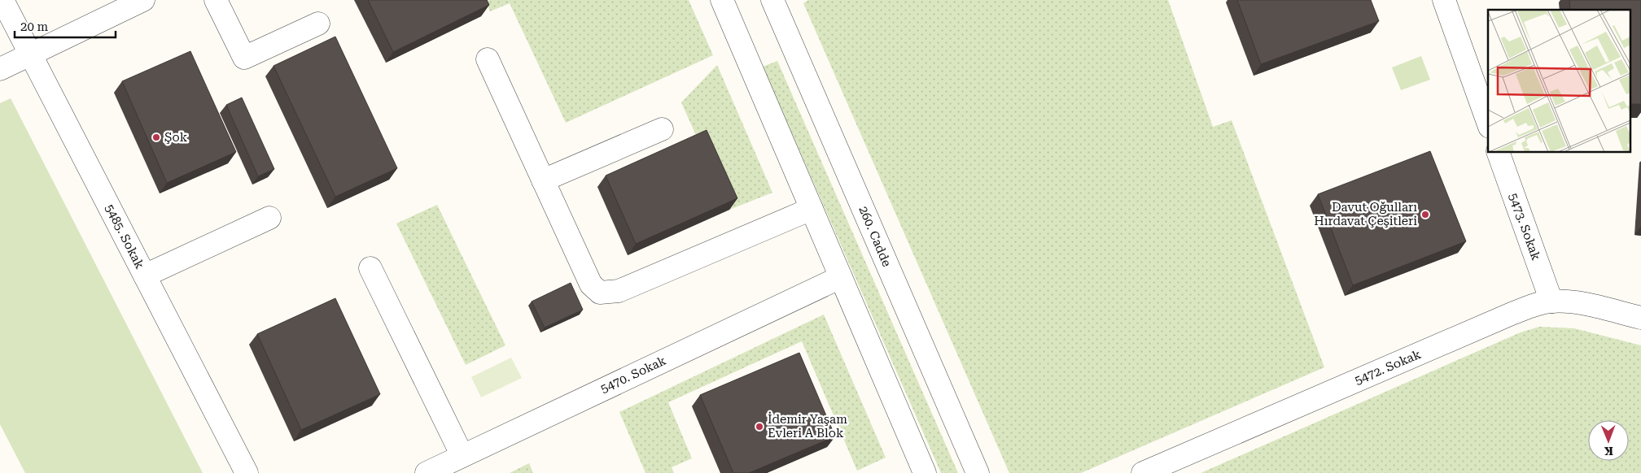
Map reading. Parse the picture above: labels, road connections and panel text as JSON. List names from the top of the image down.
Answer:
{
  "streets": {
    "street": [
      "5473. Sokak",
      "5485. Sokak",
      "260. Cadde",
      "5472. Sokak",
      "5470. Sokak"
    ]
  },
  "crossings": [
    ["5473. Sokak", "5472. Sokak"]
  ],
  "places": ["Şok", "Davut Oğulları Hırdavat Çeşitleri", "İdemir Yaşam Evleri A Blok"],
  "scale_bar": "20 m",
  "north": "bottom"
}
